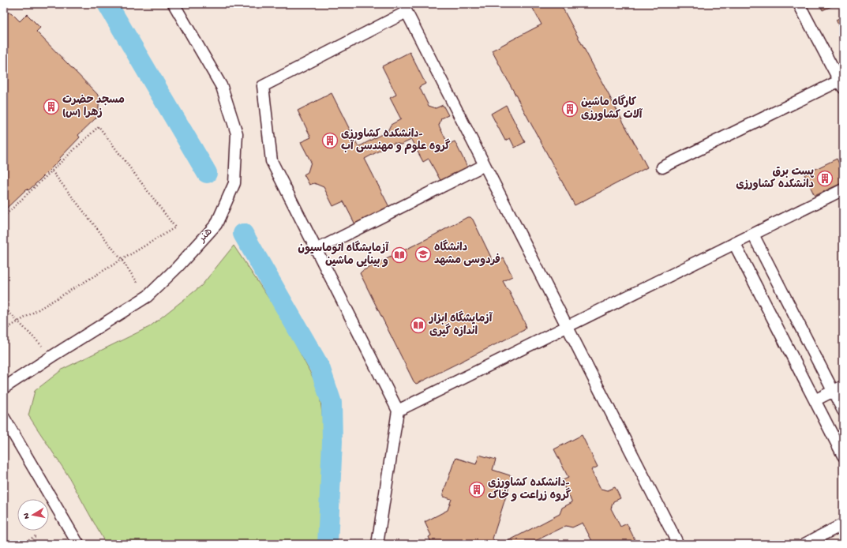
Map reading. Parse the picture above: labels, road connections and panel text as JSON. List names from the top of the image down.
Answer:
{
  "streets": {
    "lane": ["هنر"]
  },
  "places": {
    "building": [
      "مسجد حضرت زهرا (س)",
      "کارگاه ماشین آلات کشاورزی",
      "دانشکده کشاورزی- گروه علوم و مهندسی آب",
      "پست برق دانشکده کشاورزی",
      "دانشکده کشاورزی- گروه زراعت و خاک"
    ],
    "school or university": ["دانشگاه فردوسی مشهد"],
    "library": ["آزمایشگاه اتوماسیون و بینایی ماشین", "آزمایشگاه ابزار اندازه گیری"]
  },
  "north": "left"
}
